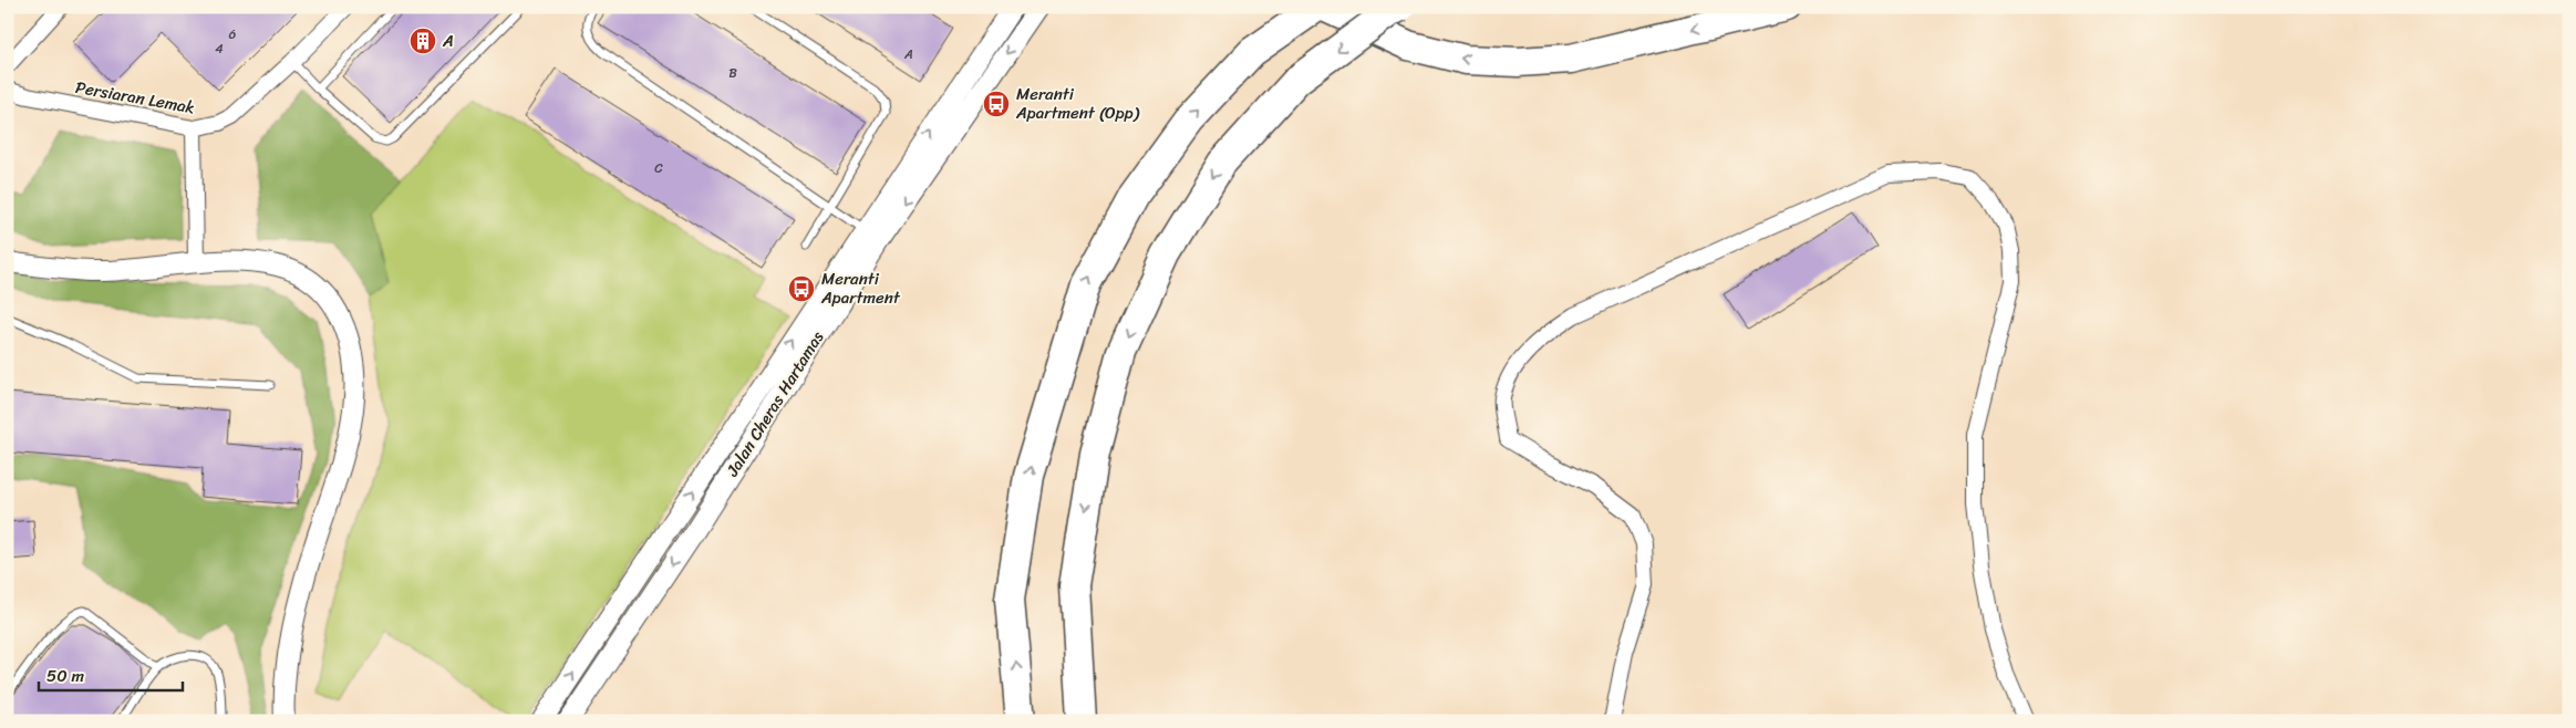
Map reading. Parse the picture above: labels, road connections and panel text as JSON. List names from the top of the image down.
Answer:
{
  "streets": {
    "street": ["Persiaran Lemak", "Jalan Cheras Hartamas"]
  },
  "places": {
    "building": ["A"],
    "bus stop": ["Meranti Apartment (Opp)", "Meranti Apartment"]
  },
  "house_numbers": [
    "6",
    "4",
    "A",
    "B",
    "C"
  ],
  "scale_bar": "50 m"
}
